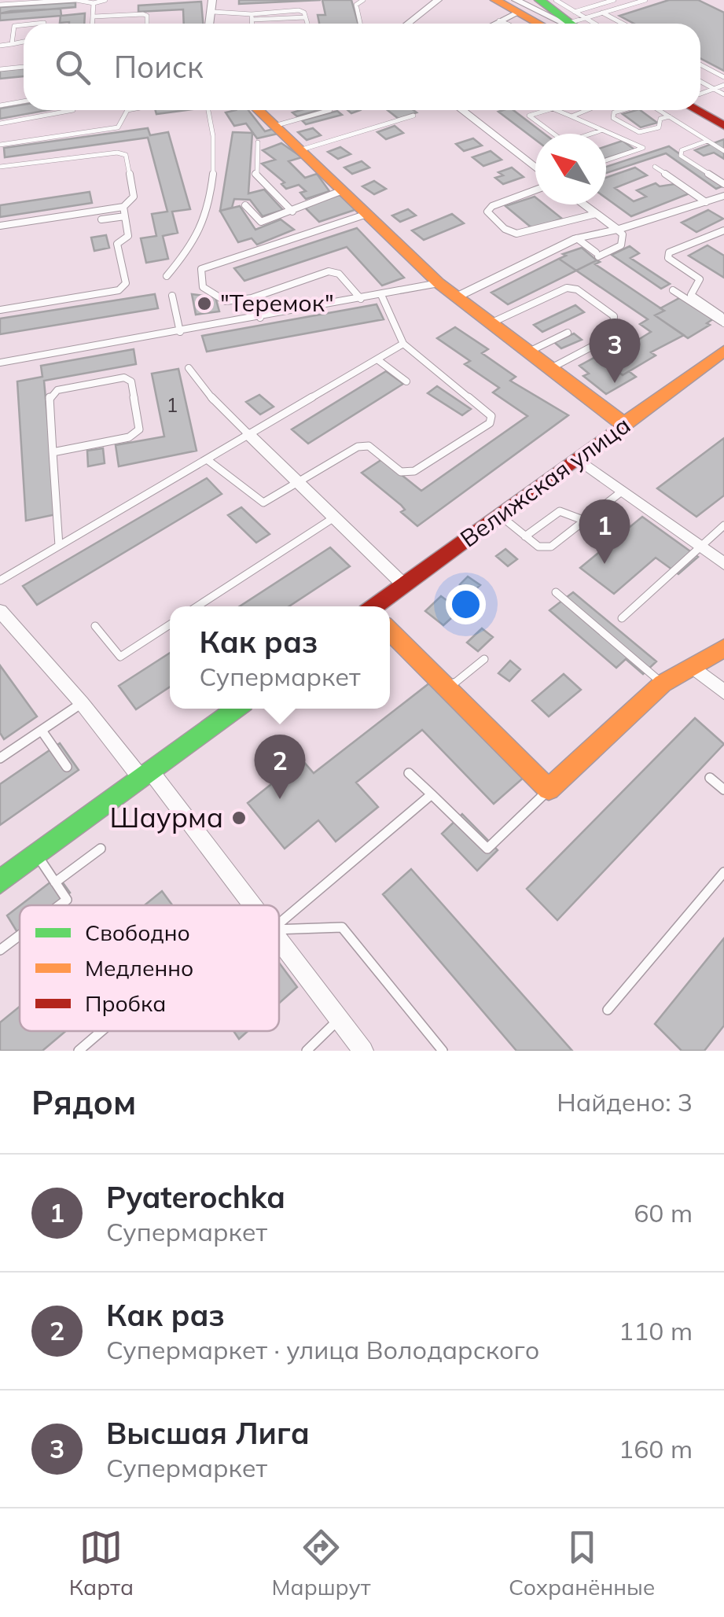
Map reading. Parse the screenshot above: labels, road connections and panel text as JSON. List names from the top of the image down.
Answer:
{
  "streets": {
    "main road": ["Велижская улица"]
  },
  "places": ["\"Теремок\"", "Шаурма"],
  "house_numbers": ["1"],
  "legend": ["Свободно", "Медленно", "Пробка"],
  "north": "top left",
  "page": {
    "search": "Поиск",
    "pins": ["3", "1", "2"],
    "popup": ["Как раз", "Супермаркет"],
    "heading": ["Рядом", "Найдено: 3"],
    "list": [
      {
        "mark": "1",
        "name": "Pyaterochka",
        "note": "Супермаркет",
        "value": "60 m"
      },
      {
        "mark": "2",
        "name": "Как раз",
        "note": "Супермаркет · улица Володарского",
        "value": "110 m"
      },
      {
        "mark": "3",
        "name": "Высшая Лига",
        "note": "Супермаркет",
        "value": "160 m"
      }
    ],
    "nav": ["Карта", "Маршрут", "Сохранённые"]
  }
}
